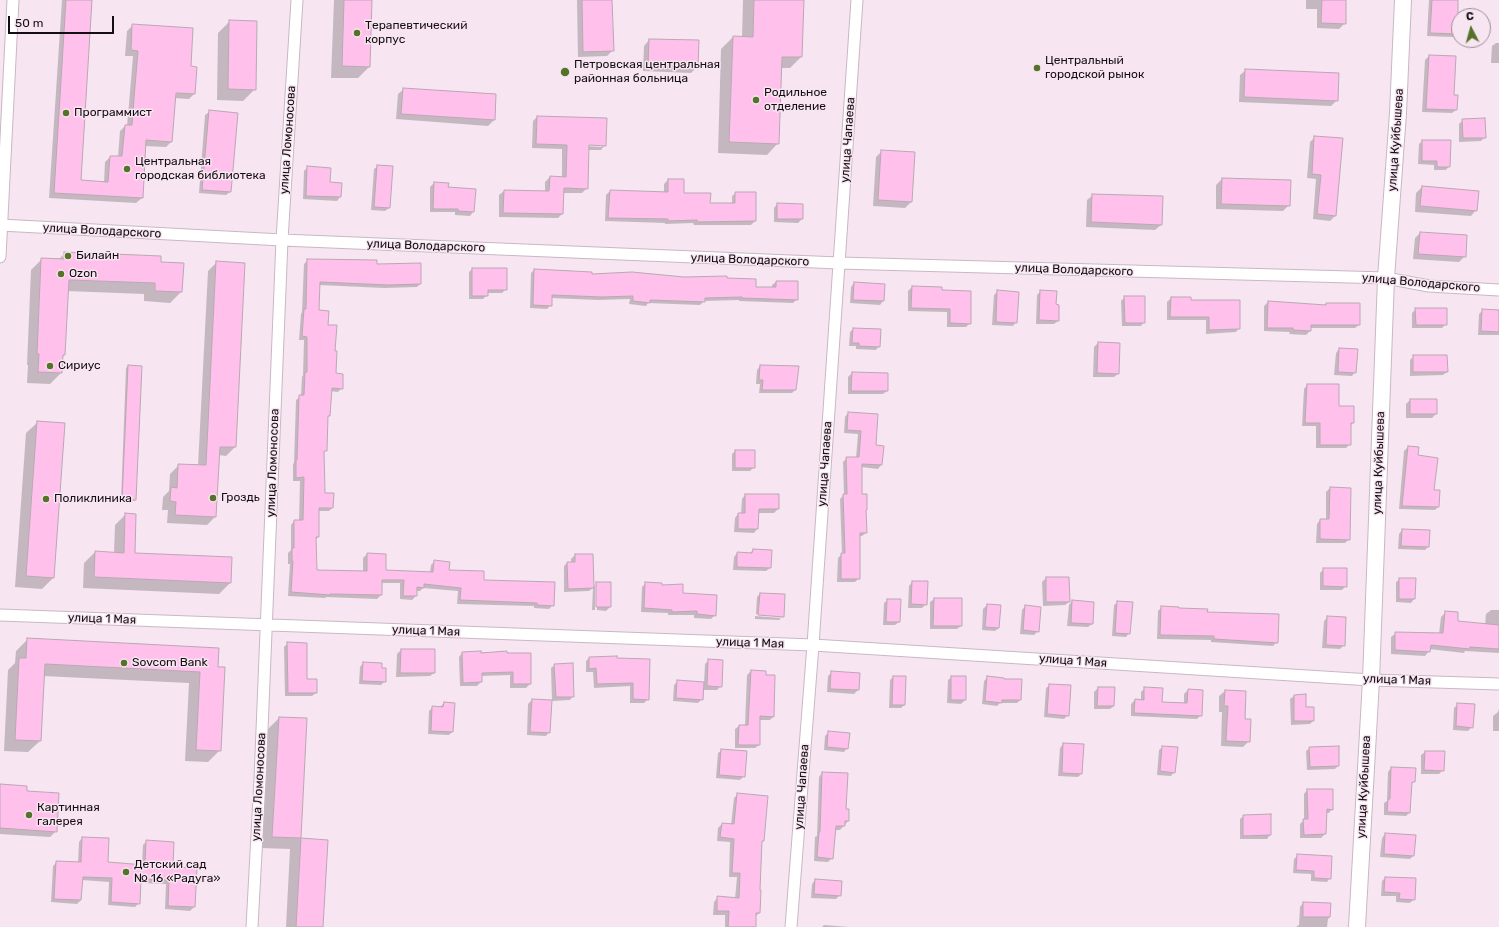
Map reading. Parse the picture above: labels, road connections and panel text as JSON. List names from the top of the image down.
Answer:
{
  "streets": {
    "street": [
      "улица Ломоносова",
      "улица Чапаева",
      "улица Куйбышева",
      "улица Володарского",
      "улица 1 Мая"
    ]
  },
  "crossings": [
    ["улица Ломоносова", "улица Володарского"],
    ["улица Ломоносова", "улица 1 Мая"],
    ["улица Чапаева", "улица Володарского"],
    ["улица Чапаева", "улица 1 Мая"],
    ["улица Куйбышева", "улица Володарского"],
    ["улица Куйбышева", "улица 1 Мая"]
  ],
  "places": [
    "Терапевтический корпус",
    "Центральный городской рынок",
    "Петровская центральная районная больница",
    "Родильное отделение",
    "Программист",
    "Центральная городская библиотека",
    "Билайн",
    "Ozon",
    "Сириус",
    "Гроздь",
    "Поликлиника",
    "Sovcom Bank",
    "Картинная галерея",
    "Детский сад № 16 «Радуга»"
  ],
  "scale_bar": "50 m",
  "north": "top"
}
